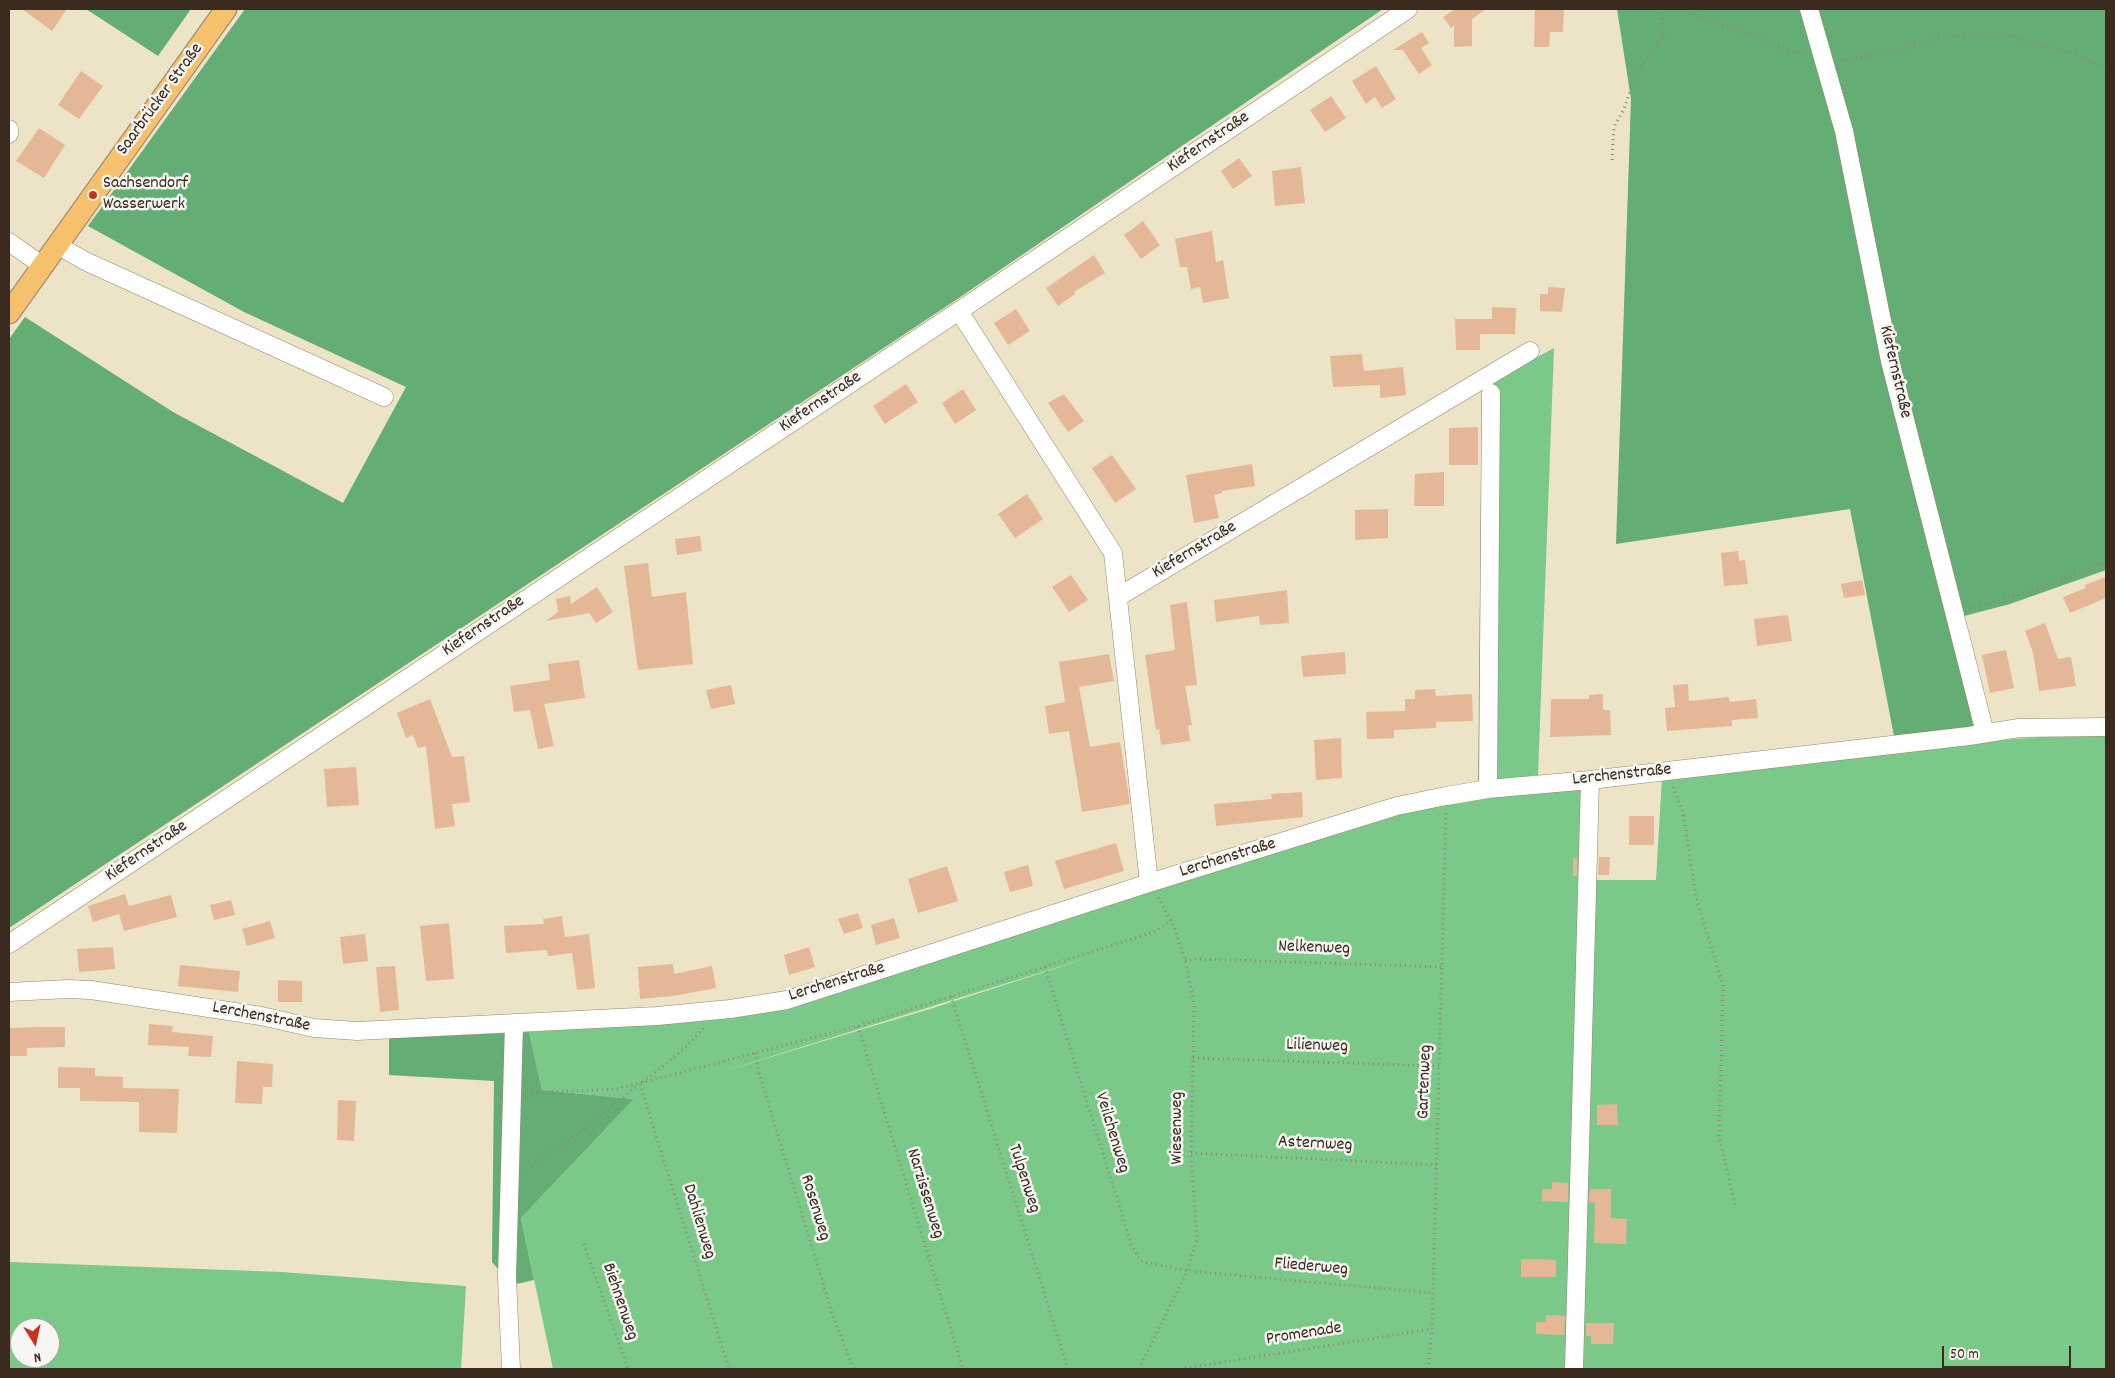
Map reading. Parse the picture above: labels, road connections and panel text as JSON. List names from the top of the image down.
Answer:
{
  "streets": {
    "main road": ["Saarbrücker Straße"],
    "street": ["Kiefernstraße", "Lerchenstraße"],
    "path": [
      "Nelkenweg",
      "Lilienweg",
      "Gartenweg",
      "Wiesenweg",
      "Veilchenweg",
      "Asternweg",
      "Tulpenweg",
      "Narzissenweg",
      "Rosenweg",
      "Dahlienweg",
      "Fliederweg",
      "Biehnenweg",
      "Promenade"
    ]
  },
  "crossings": [
    ["Kiefernstraße", "Lerchenstraße"],
    ["Lerchenstraße", "Gartenweg"],
    ["Lerchenstraße", "Wiesenweg"],
    ["Nelkenweg", "Gartenweg"],
    ["Nelkenweg", "Wiesenweg"],
    ["Lilienweg", "Gartenweg"],
    ["Lilienweg", "Wiesenweg"],
    ["Gartenweg", "Asternweg"],
    ["Gartenweg", "Fliederweg"],
    ["Gartenweg", "Promenade"],
    ["Wiesenweg", "Veilchenweg"],
    ["Wiesenweg", "Asternweg"],
    ["Wiesenweg", "Fliederweg"],
    ["Veilchenweg", "Fliederweg"]
  ],
  "places": ["Sachsendorf Wasserwerk"],
  "scale_bar": "50 m",
  "north": "bottom"
}
